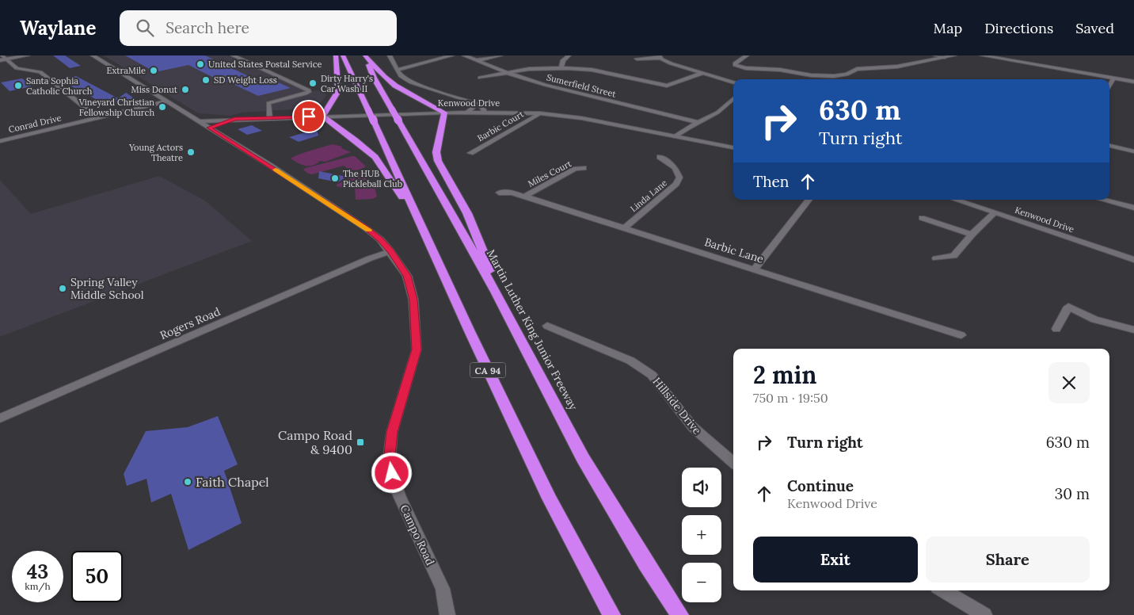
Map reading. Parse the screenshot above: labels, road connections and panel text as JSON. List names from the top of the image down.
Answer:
{
  "streets": {
    "highway": ["Martin Luther King Junior Freeway", "CA 94"],
    "street": [
      "Sumerfield Street",
      "Kenwood Drive",
      "Conrad Drive",
      "Barbic Court",
      "Miles Court",
      "Linda Lane",
      "Barbic Lane",
      "Rogers Road",
      "Hillside Drive",
      "Campo Road"
    ]
  },
  "crossings": [
    ["Kenwood Drive", "Barbic Court"],
    ["Kenwood Drive", "Campo Road"],
    ["Conrad Drive", "Campo Road"],
    ["Miles Court", "Barbic Lane"],
    ["Linda Lane", "Barbic Lane"],
    ["Rogers Road", "Campo Road"]
  ],
  "places": {
    "other": [
      "United States Postal Service",
      "ExtraMile",
      "SD Weight Loss",
      "Dirty Harry's Car Wash II",
      "Santa Sophia Catholic Church",
      "Miss Donut",
      "Vineyard Christian Fellowship Church",
      "Young Actors Theatre",
      "The HUB Pickleball Club",
      "Spring Valley Middle School",
      "Faith Chapel"
    ],
    "transit": ["Campo Road & 9400"]
  },
  "page": {
    "header": "Waylane",
    "search": "Search here",
    "nav": ["Map", "Directions", "Saved"],
    "turn": ["630 m", "Turn right"],
    "then": "Then",
    "heading": ["2 min", "750 m · 19:50"],
    "list": [
      {
        "name": "Turn right",
        "value": "630 m"
      },
      {
        "name": "Continue",
        "note": "Kenwood Drive",
        "value": "30 m"
      }
    ],
    "map_buttons": ["+", "−"],
    "buttons": ["Exit", "Share"],
    "speed": "43 km/h",
    "limit": "50"
  }
}
